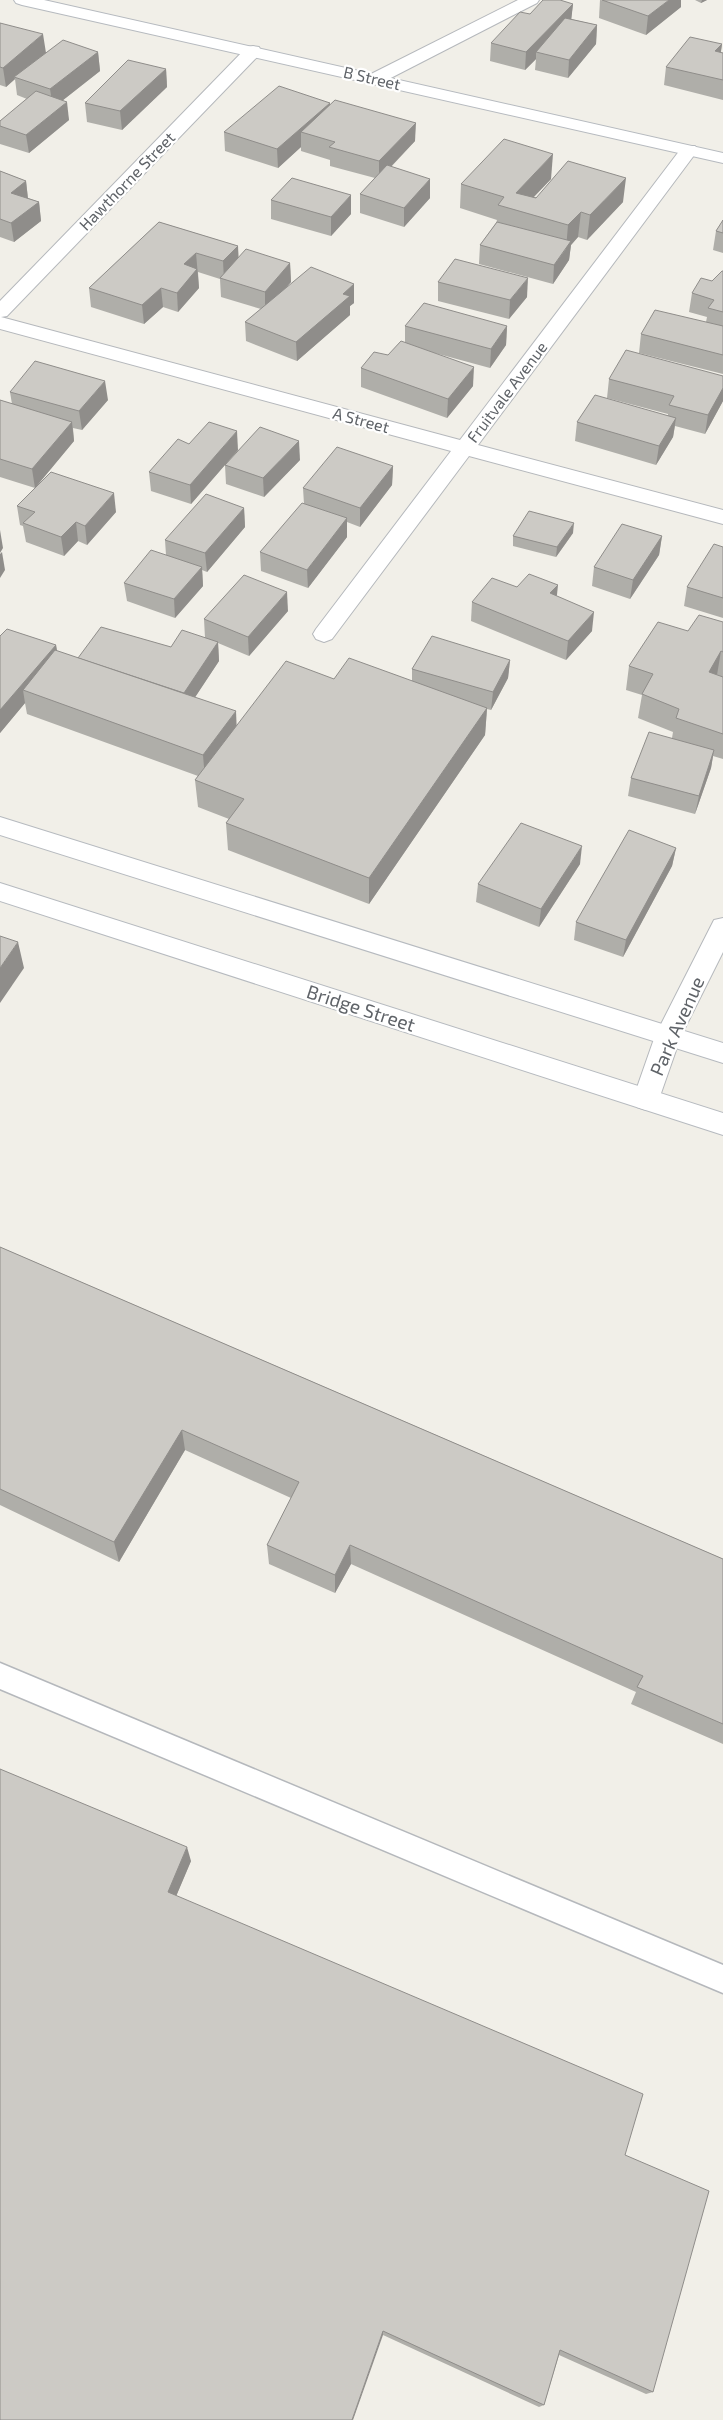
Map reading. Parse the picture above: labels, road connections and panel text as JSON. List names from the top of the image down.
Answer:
{
  "streets": {
    "street": [
      "B Street",
      "Hawthorne Street",
      "Fruitvale Avenue",
      "A Street",
      "Bridge Street",
      "Park Avenue"
    ]
  },
  "crossings": [
    ["B Street", "Hawthorne Street"],
    ["B Street", "Fruitvale Avenue"],
    ["Fruitvale Avenue", "A Street"],
    ["Bridge Street", "Park Avenue"]
  ]
}
